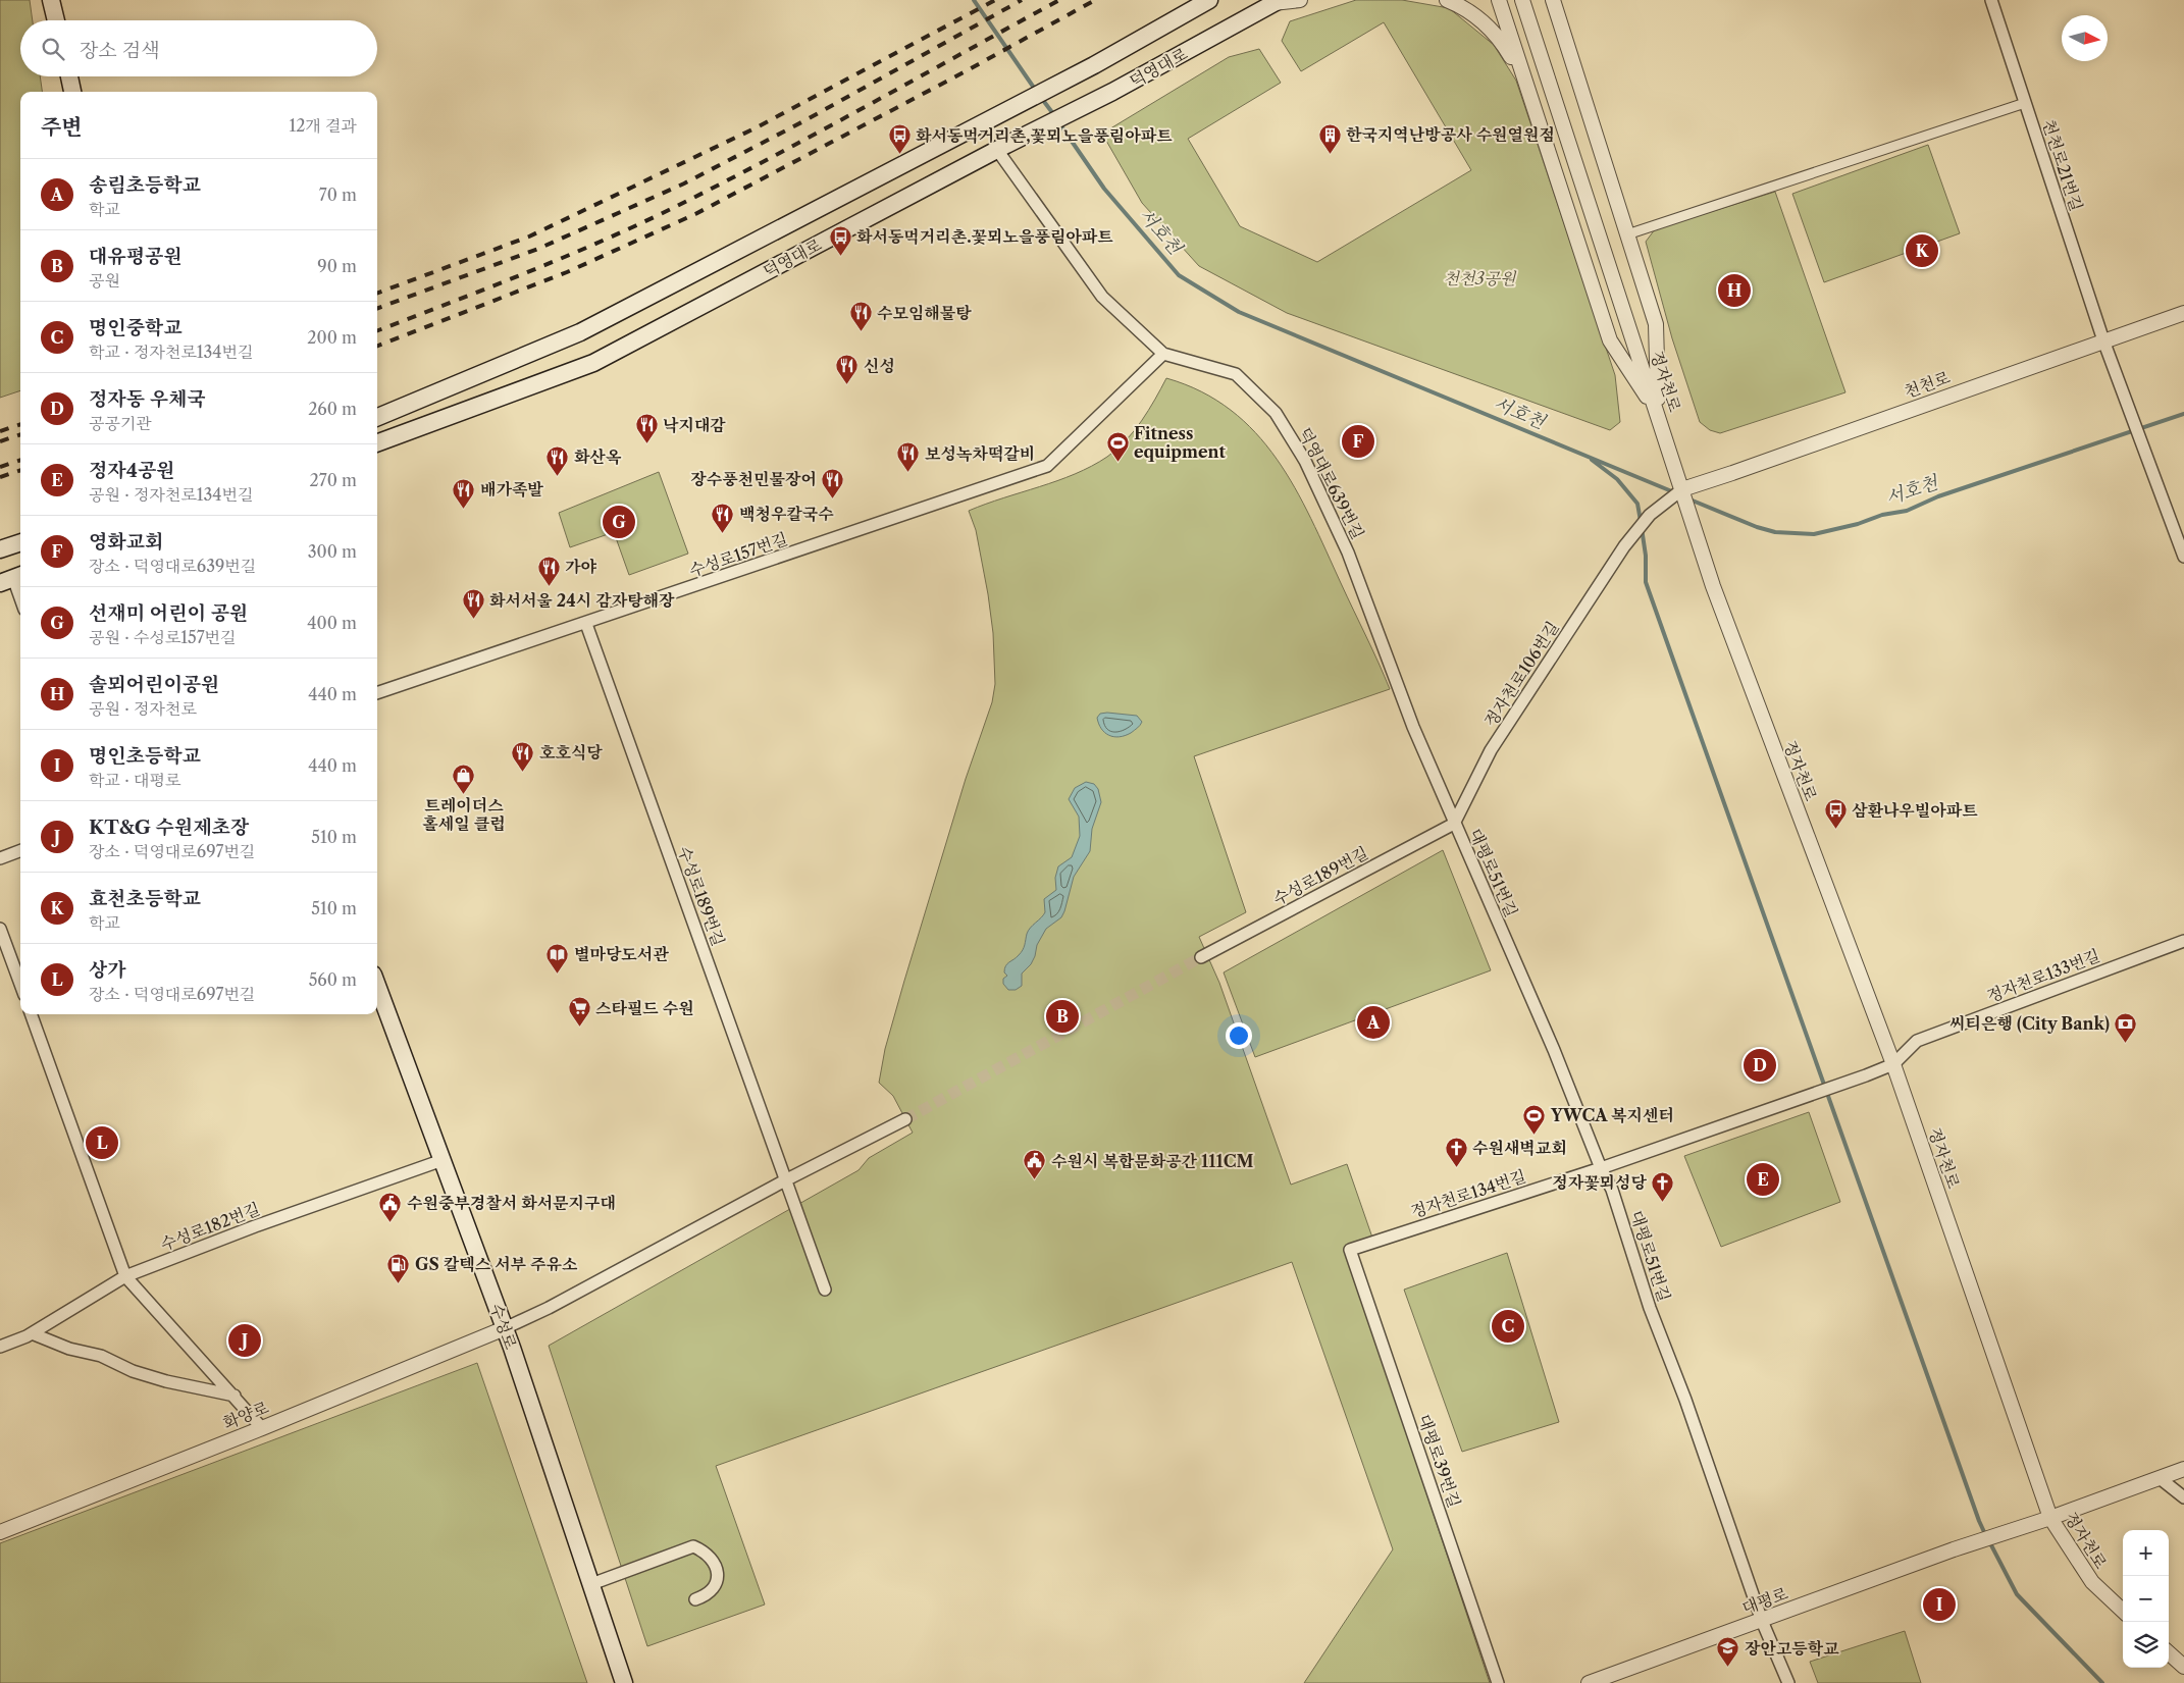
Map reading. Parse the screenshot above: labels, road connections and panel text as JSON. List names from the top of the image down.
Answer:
{
  "streets": {
    "main road": ["덕영대로", "수성로"],
    "street": [
      "천천로21번길",
      "정자천로",
      "천천로",
      "덕영대로639번길",
      "수성로157번길",
      "정자천로106번길",
      "대평로51번길",
      "수성로189번길",
      "정자천로133번길",
      "정자천로134번길",
      "수성로182번길",
      "화양로",
      "대평로39번길",
      "대평로"
    ]
  },
  "crossings": [
    ["덕영대로", "덕영대로639번길"],
    ["천천로21번길", "천천로"],
    ["정자천로", "천천로"],
    ["정자천로", "정자천로106번길"],
    ["정자천로", "정자천로133번길"],
    ["정자천로", "정자천로134번길"],
    ["정자천로", "대평로"],
    ["천천로", "정자천로106번길"],
    ["덕영대로639번길", "수성로157번길"],
    ["덕영대로639번길", "정자천로106번길"],
    ["덕영대로639번길", "대평로51번길"],
    ["덕영대로639번길", "수성로189번길"],
    ["수성로157번길", "수성로189번길"],
    ["정자천로106번길", "대평로51번길"],
    ["정자천로106번길", "수성로189번길"],
    ["대평로51번길", "수성로189번길"],
    ["대평로51번길", "정자천로134번길"],
    ["대평로51번길", "대평로"],
    ["정자천로133번길", "정자천로134번길"],
    ["정자천로134번길", "대평로39번길"],
    ["수성로182번길", "수성로"],
    ["수성로", "화양로"]
  ],
  "water": ["서호천"],
  "parks": ["천천3공원"],
  "places": {
    "building": ["한국지역난방공사 수원열원점"],
    "bus stop": ["화서동먹거리촌,꽃뫼노을풍림아파트", "화서동먹거리촌.꽃뫼노을풍림아파트", "삼환나우빌아파트"],
    "restaurant": [
      "수모임해물탕",
      "신성",
      "낙지대감",
      "보성녹차떡갈비",
      "화산옥",
      "장수풍천민물장어",
      "배가족발",
      "백청우칼국수",
      "가야",
      "화서서울 24시 감자탕해장",
      "호호식당"
    ],
    "sports": ["Fitness equipment", "YWCA 복지센터"],
    "shop": ["트레이더스 홀세일 클럽"],
    "library": ["별마당도서관"],
    "supermarket": ["스타필드 수원"],
    "bank": ["씨티은행 (City Bank)"],
    "church": ["수원새벽교회", "정자꽃뫼성당"],
    "public building": ["수원시 복합문화공간 111CM", "수원중부경찰서 화서문지구대"],
    "fuel station": ["GS 칼텍스 서부 주유소"],
    "school or university": ["장안고등학교"]
  },
  "north": "right",
  "page": {
    "search": "장소 검색",
    "heading": ["주변", "12개 결과"],
    "list": [
      {
        "mark": "A",
        "name": "송림초등학교",
        "note": "학교",
        "value": "70 m"
      },
      {
        "mark": "B",
        "name": "대유평공원",
        "note": "공원",
        "value": "90 m"
      },
      {
        "mark": "C",
        "name": "명인중학교",
        "note": "학교 · 정자천로134번길",
        "value": "200 m"
      },
      {
        "mark": "D",
        "name": "정자동 우체국",
        "note": "공공기관",
        "value": "260 m"
      },
      {
        "mark": "E",
        "name": "정자4공원",
        "note": "공원 · 정자천로134번길",
        "value": "270 m"
      },
      {
        "mark": "F",
        "name": "영화교회",
        "note": "장소 · 덕영대로639번길",
        "value": "300 m"
      },
      {
        "mark": "G",
        "name": "선재미 어린이 공원",
        "note": "공원 · 수성로157번길",
        "value": "400 m"
      },
      {
        "mark": "H",
        "name": "솔뫼어린이공원",
        "note": "공원 · 정자천로",
        "value": "440 m"
      },
      {
        "mark": "I",
        "name": "명인초등학교",
        "note": "학교 · 대평로",
        "value": "440 m"
      },
      {
        "mark": "J",
        "name": "KT&G 수원제초장",
        "note": "장소 · 덕영대로697번길",
        "value": "510 m"
      },
      {
        "mark": "K",
        "name": "효천초등학교",
        "note": "학교",
        "value": "510 m"
      },
      {
        "mark": "L",
        "name": "상가",
        "note": "장소 · 덕영대로697번길",
        "value": "560 m"
      }
    ],
    "pins": [
      "K",
      "H",
      "F",
      "G",
      "B",
      "A",
      "D",
      "L",
      "E",
      "C",
      "J",
      "I"
    ],
    "map_buttons": ["+", "−"]
  }
}
